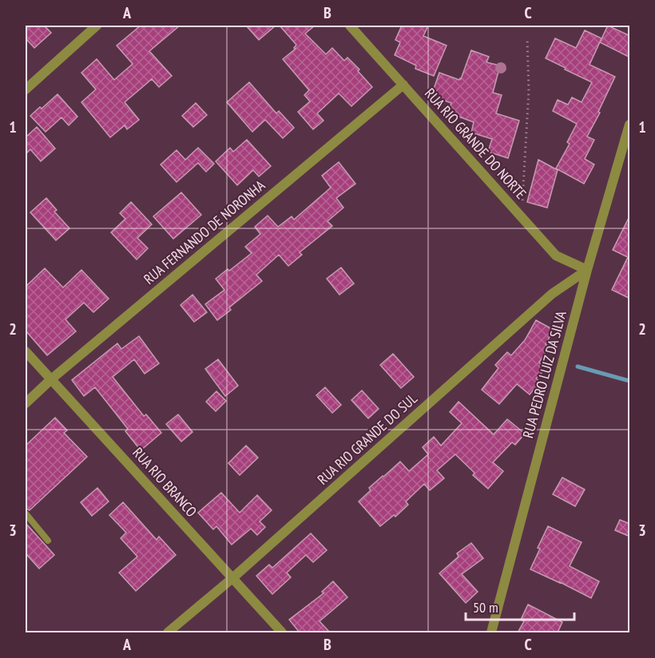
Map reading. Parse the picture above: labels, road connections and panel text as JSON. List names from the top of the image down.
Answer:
{
  "streets": {
    "street": [
      "RUA RIO GRANDE DO NORTE",
      "RUA FERNANDO DE NORONHA",
      "RUA PEDRO LUIZ DA SILVA",
      "RUA RIO GRANDE DO SUL",
      "RUA RIO BRANCO"
    ]
  },
  "crossings": [
    ["RUA RIO GRANDE DO NORTE", "RUA FERNANDO DE NORONHA"],
    ["RUA RIO GRANDE DO NORTE", "RUA PEDRO LUIZ DA SILVA"],
    ["RUA RIO GRANDE DO NORTE", "RUA RIO GRANDE DO SUL"],
    ["RUA FERNANDO DE NORONHA", "RUA RIO BRANCO"],
    ["RUA PEDRO LUIZ DA SILVA", "RUA RIO GRANDE DO SUL"],
    ["RUA RIO GRANDE DO SUL", "RUA RIO BRANCO"]
  ],
  "scale_bar": "50 m",
  "grid": {
    "columns": ["A", "B", "C"],
    "rows": ["1", "2", "3"]
  }
}
